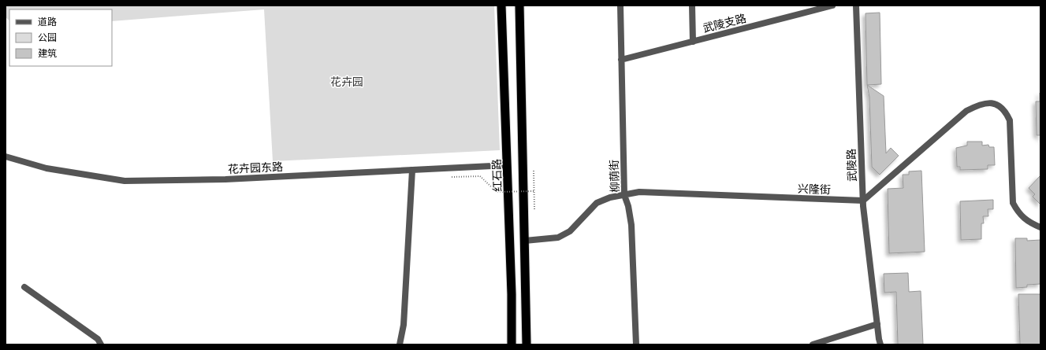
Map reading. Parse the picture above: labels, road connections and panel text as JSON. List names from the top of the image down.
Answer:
{
  "streets": {
    "highway": ["红石路"],
    "street": [
      "武陵支路",
      "武陵路",
      "花卉园东路",
      "柳荫街",
      "兴隆街"
    ]
  },
  "crossings": [
    ["武陵支路", "柳荫街"],
    ["武陵路", "兴隆街"],
    ["花卉园东路", "红石路"],
    ["柳荫街", "兴隆街"]
  ],
  "parks": ["花卉园"],
  "legend": ["道路", "公园", "建筑"]
}
